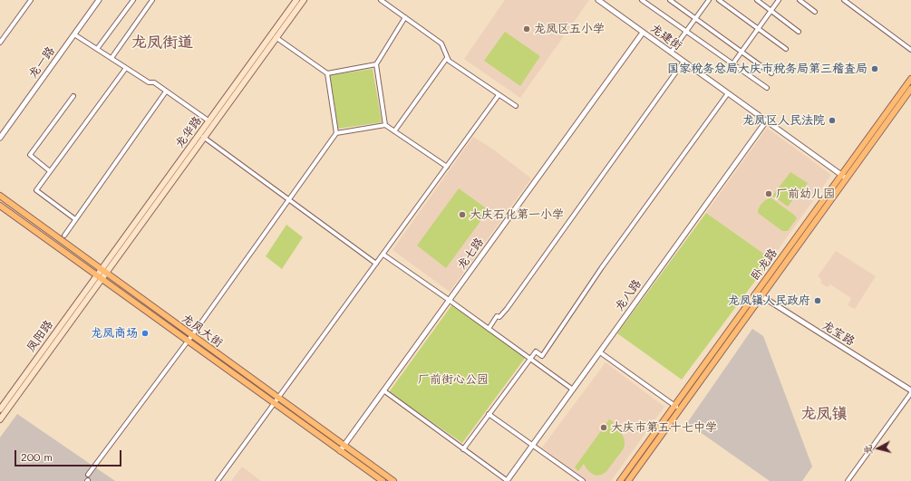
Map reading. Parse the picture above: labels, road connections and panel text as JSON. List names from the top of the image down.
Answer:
{
  "streets": {
    "main road": [
      "龙华路",
      "卧龙路",
      "龙凤大街",
      "凤阳路"
    ],
    "street": [
      "龙建街",
      "龙一路",
      "龙七路",
      "龙八路",
      "龙宝路"
    ]
  },
  "crossings": [
    ["龙建街", "龙七路"],
    ["龙建街", "卧龙路"],
    ["龙建街", "龙八路"],
    ["龙七路", "龙凤大街"],
    ["卧龙路", "龙宝路"],
    ["龙凤大街", "凤阳路"]
  ],
  "districts": ["龙凤街道", "龙凤镇"],
  "parks": ["厂前街心公园"],
  "places": [
    "龙凤区五小学",
    "国家税务总局大庆市税务局第三稽查局",
    "龙凤区人民法院",
    "厂前幼儿园",
    "大庆石化第一小学",
    "龙凤镇人民政府",
    "龙凤商场",
    "大庆市第五十七中学"
  ],
  "scale_bar": "200 m",
  "north": "left"
}
